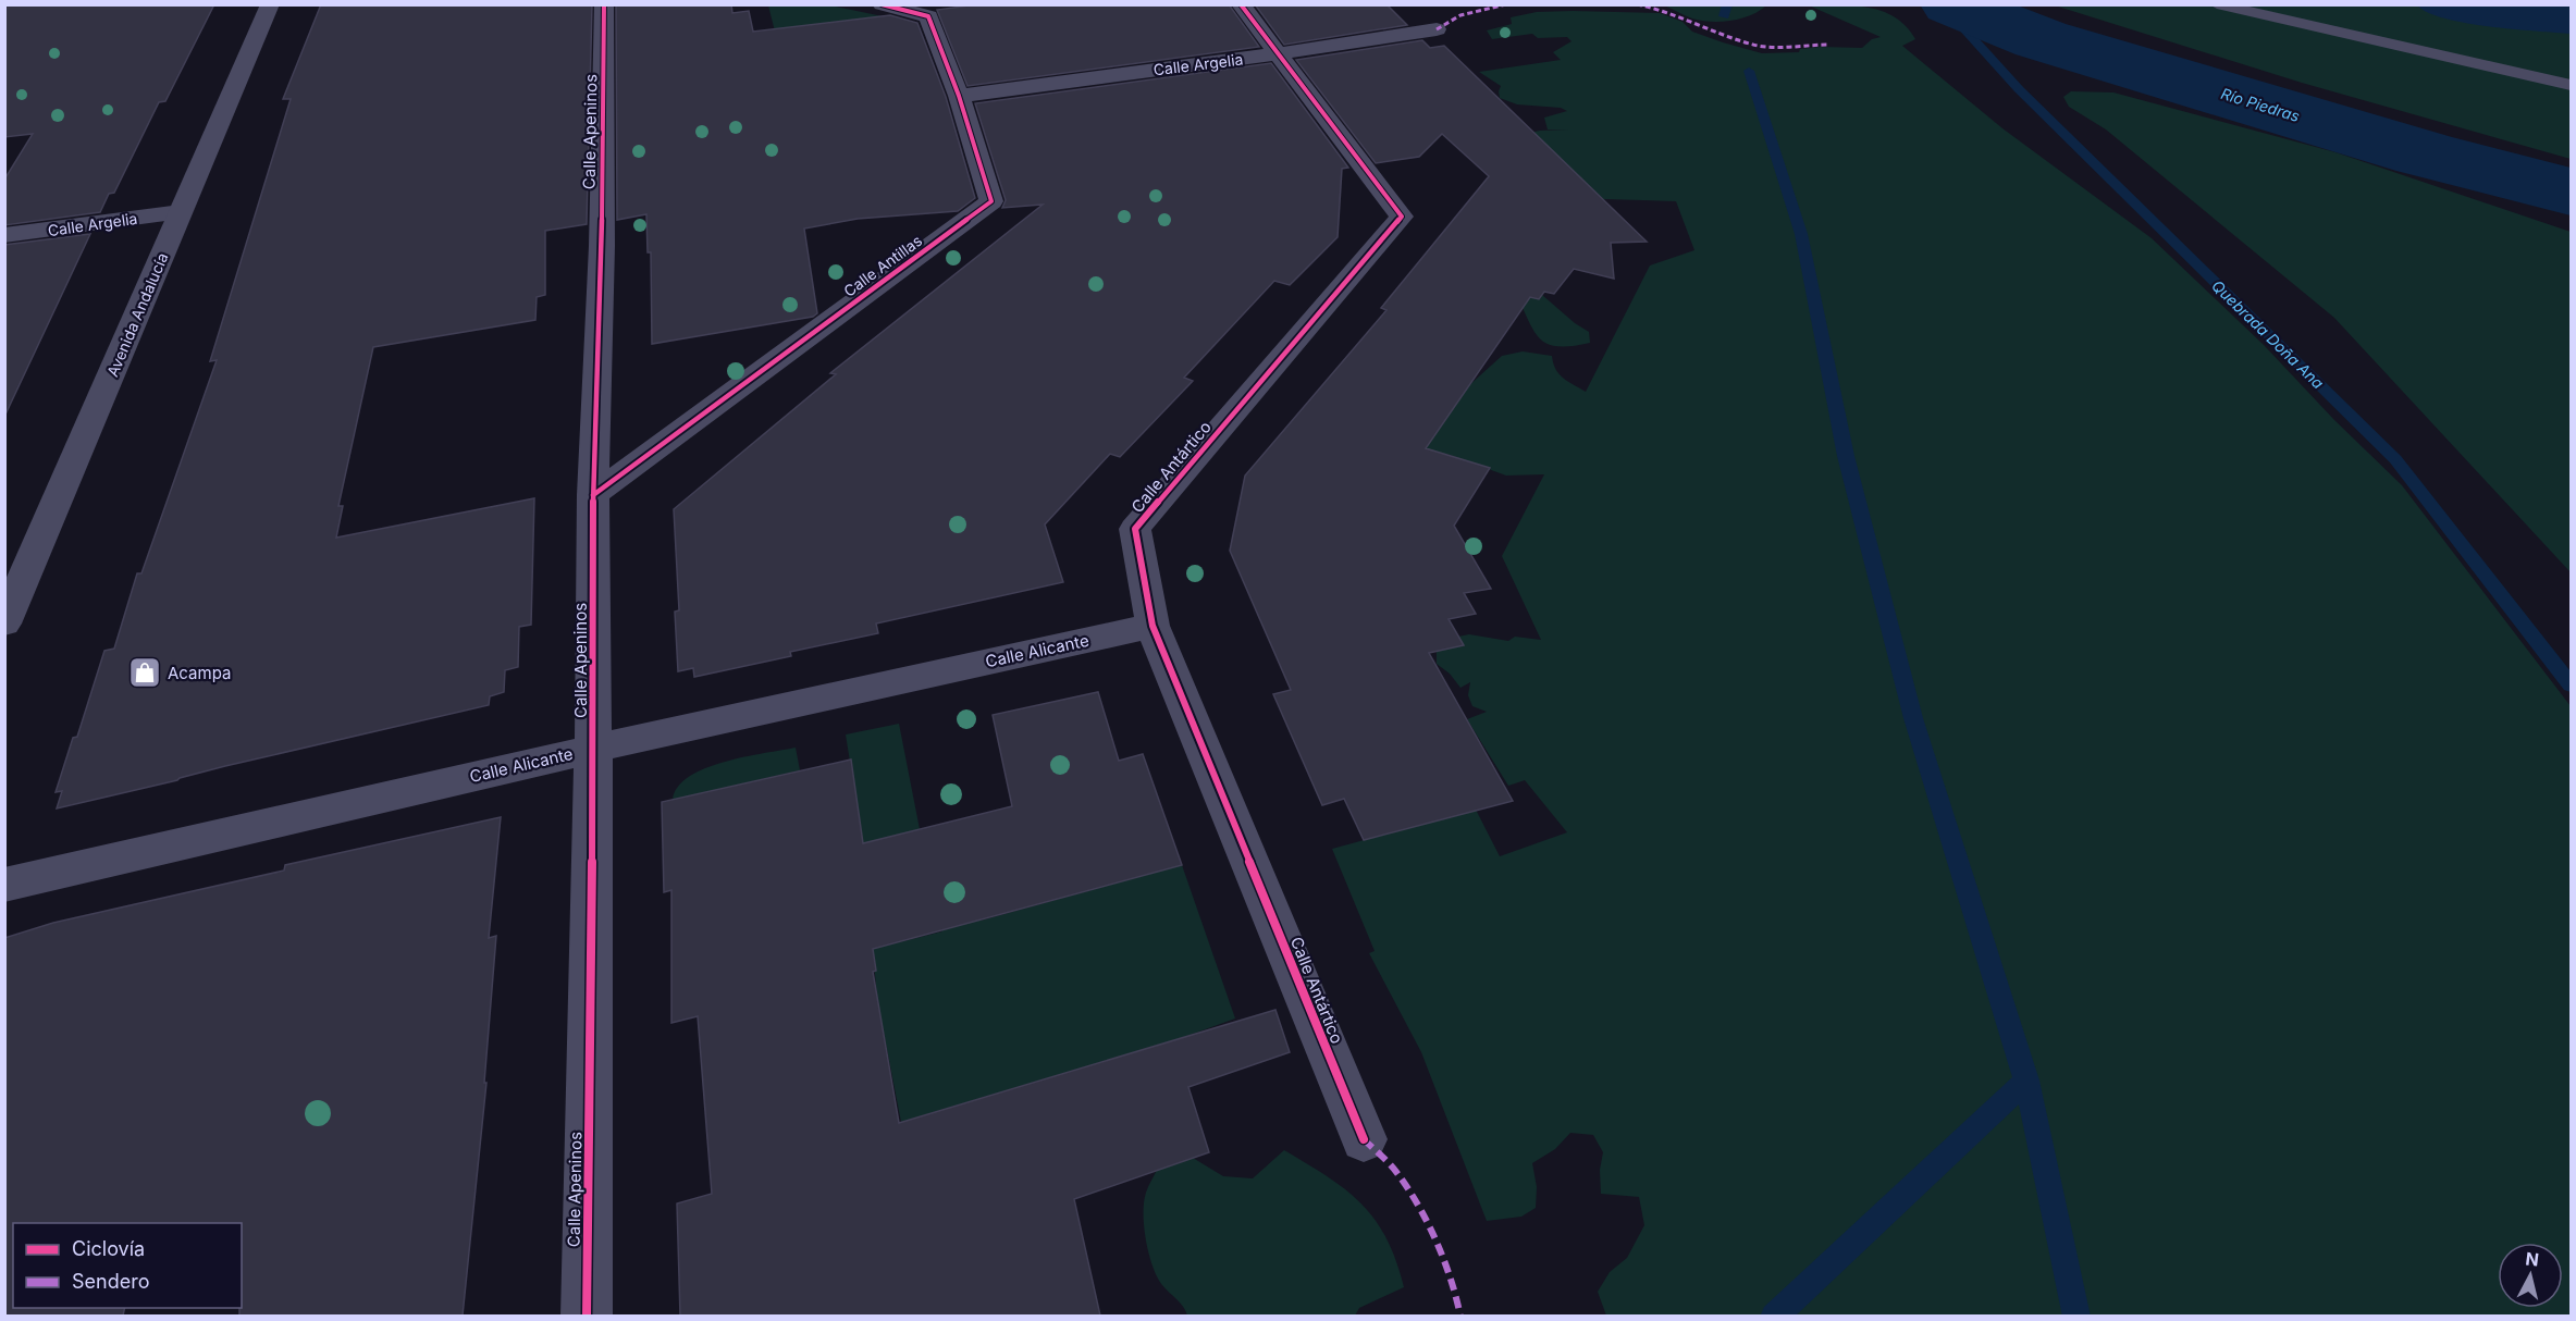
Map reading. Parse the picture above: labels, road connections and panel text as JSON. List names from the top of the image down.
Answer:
{
  "streets": {
    "street": [
      "Calle Argelia",
      "Calle Apeninos",
      "Calle Antillas",
      "Avenida Andalucía",
      "Calle Antártico",
      "Calle Alicante"
    ]
  },
  "crossings": [
    ["Calle Argelia", "Calle Antillas"],
    ["Calle Argelia", "Avenida Andalucía"],
    ["Calle Argelia", "Calle Antártico"],
    ["Calle Apeninos", "Calle Antillas"],
    ["Calle Apeninos", "Calle Alicante"],
    ["Calle Antártico", "Calle Alicante"]
  ],
  "water": ["Río Piedras", "Quebrada Doña Ana"],
  "places": {
    "shop": ["Acampa"]
  },
  "legend": ["Ciclovía", "Sendero"],
  "north": "top"
}
